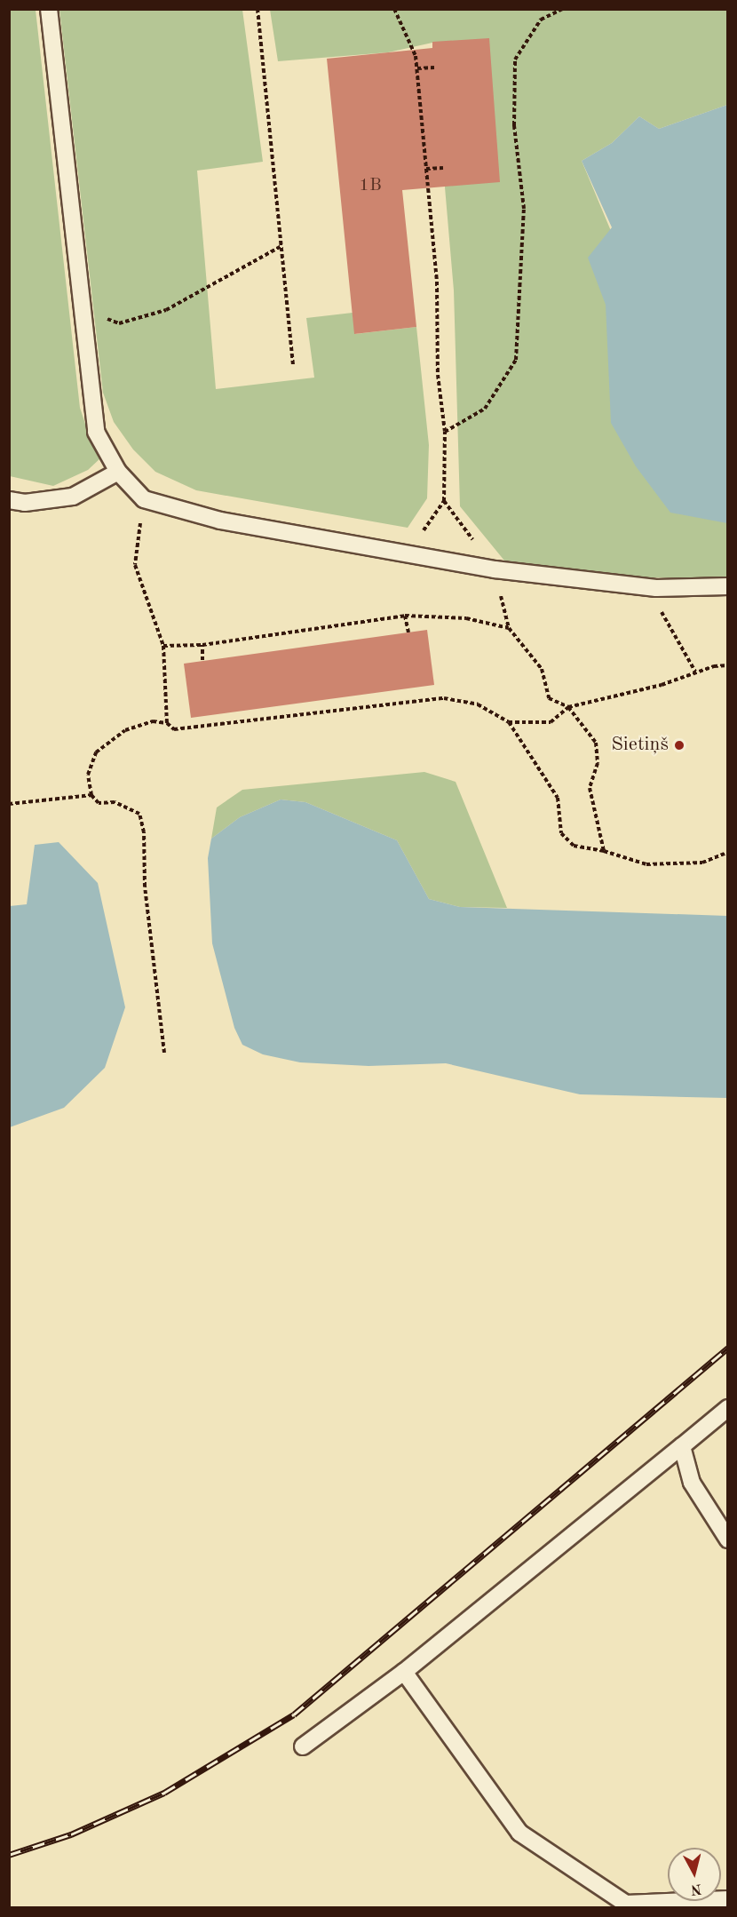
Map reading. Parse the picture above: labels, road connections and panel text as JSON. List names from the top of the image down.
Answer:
{
  "places": ["Sietiņš"],
  "house_numbers": ["1B"],
  "north": "bottom"
}
